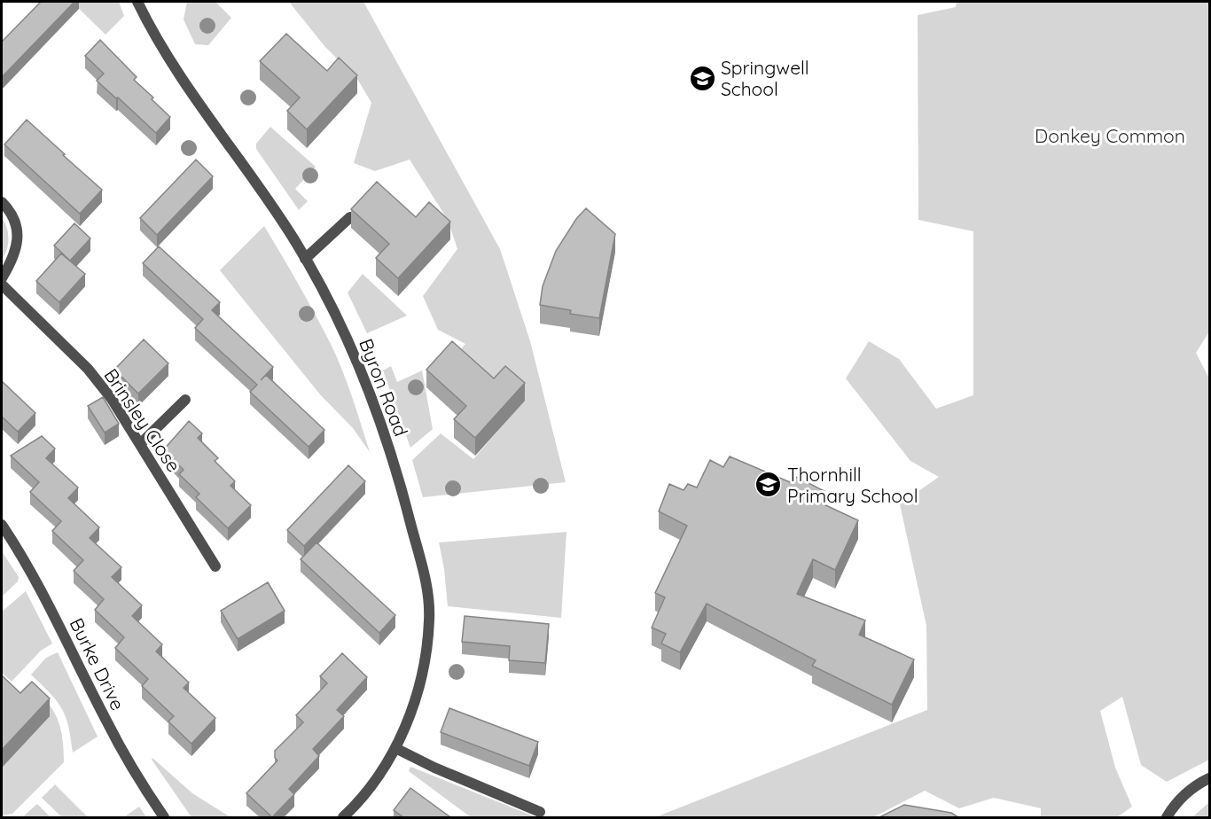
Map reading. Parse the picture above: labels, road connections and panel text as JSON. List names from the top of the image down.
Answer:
{
  "streets": {
    "street": ["Byron Road", "Brinsley Close", "Burke Drive"]
  },
  "parks": ["Donkey Common"],
  "places": {
    "school or university": ["Springwell School", "Thornhill Primary School"]
  }
}
